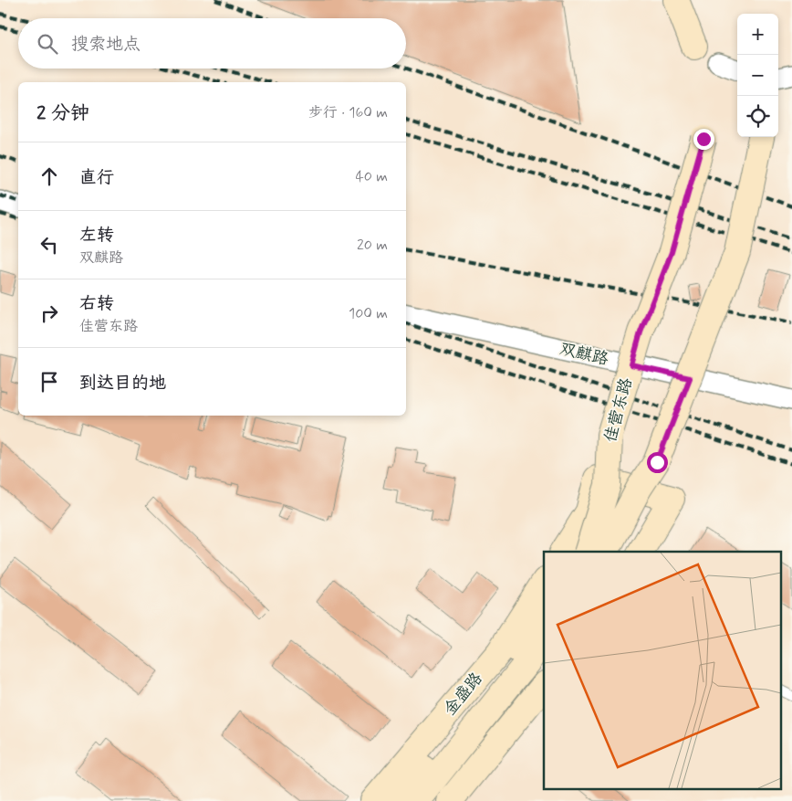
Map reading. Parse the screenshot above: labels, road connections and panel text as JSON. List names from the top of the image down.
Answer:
{
  "streets": {
    "street": ["双麒路", "佳营东路", "金盛路"]
  },
  "crossings": [
    ["双麒路", "佳营东路"]
  ],
  "page": {
    "map_buttons": ["+", "−"],
    "search": "搜索地点",
    "heading": ["2 分钟", "步行 · 160 m"],
    "list": [
      ["直行", "40 m"],
      ["左转", "双麒路", "20 m"],
      ["右转", "佳营东路", "100 m"],
      "到达目的地"
    ]
  }
}
